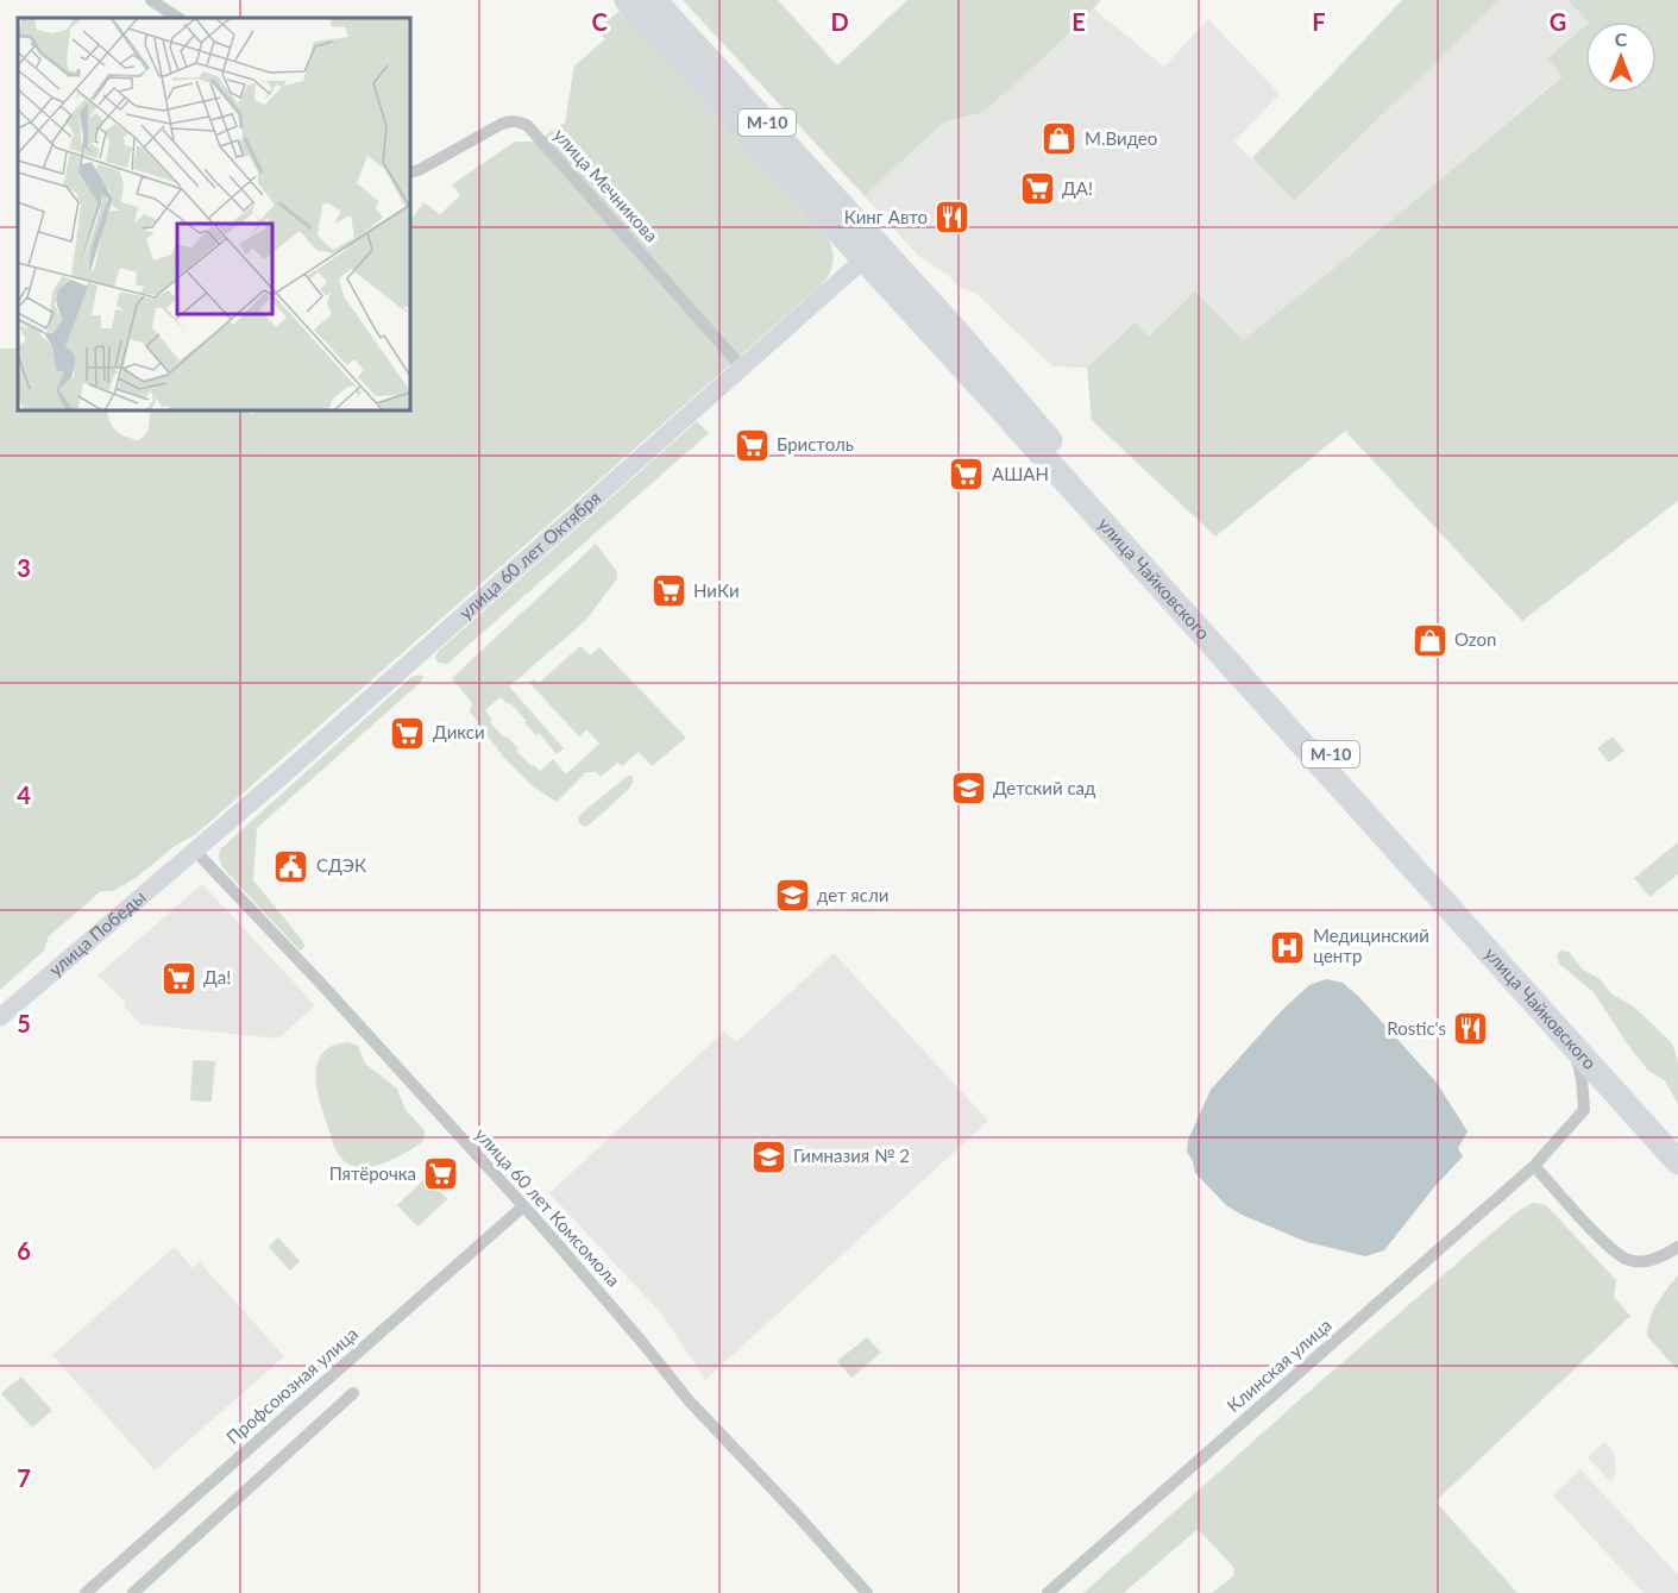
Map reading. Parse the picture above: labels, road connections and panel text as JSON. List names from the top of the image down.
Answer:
{
  "streets": {
    "highway": ["М-10", "улица Чайковского"],
    "street": [
      "улица Мечникова",
      "улица 60 лет Октября",
      "улица Победы",
      "улица 60 лет Комсомола",
      "Клинская улица",
      "Профсоюзная улица"
    ]
  },
  "crossings": [
    ["улица Мечникова", "улица 60 лет Октября"],
    ["улица 60 лет Октября", "улица Чайковского"],
    ["улица 60 лет Октября", "улица Победы"],
    ["улица 60 лет Октября", "улица 60 лет Комсомола"],
    ["улица Чайковского", "Клинская улица"],
    ["улица Победы", "улица 60 лет Комсомола"],
    ["улица 60 лет Комсомола", "Профсоюзная улица"]
  ],
  "places": {
    "shop": ["М.Видео", "Ozon"],
    "supermarket": [
      "ДА!",
      "Бристоль",
      "AШАН",
      "НиКи",
      "Дикси",
      "Да!",
      "Пятёрочка"
    ],
    "restaurant": ["Кинг Авто", "Rostic's"],
    "school or university": ["Детский сад", "дет ясли", "Гимназия № 2"],
    "public building": ["СДЭК"],
    "hospital": ["Медицинский центр"]
  },
  "north": "top",
  "grid": {
    "columns": [
      "C",
      "D",
      "E",
      "F",
      "G"
    ],
    "rows": [
      "3",
      "4",
      "5",
      "6",
      "7"
    ]
  }
}
